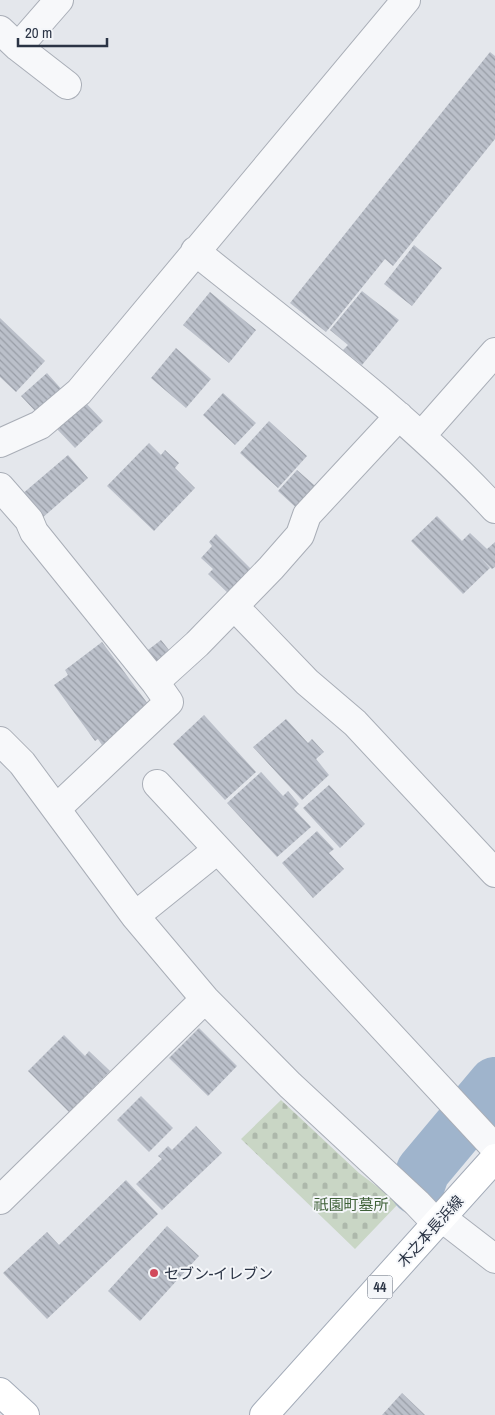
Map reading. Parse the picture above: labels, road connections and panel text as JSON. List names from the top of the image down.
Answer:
{
  "streets": {
    "main road": ["木之本長浜線", "44"]
  },
  "parks": ["祇園町墓所"],
  "places": ["セブン-イレブン"],
  "scale_bar": "20 m"
}
